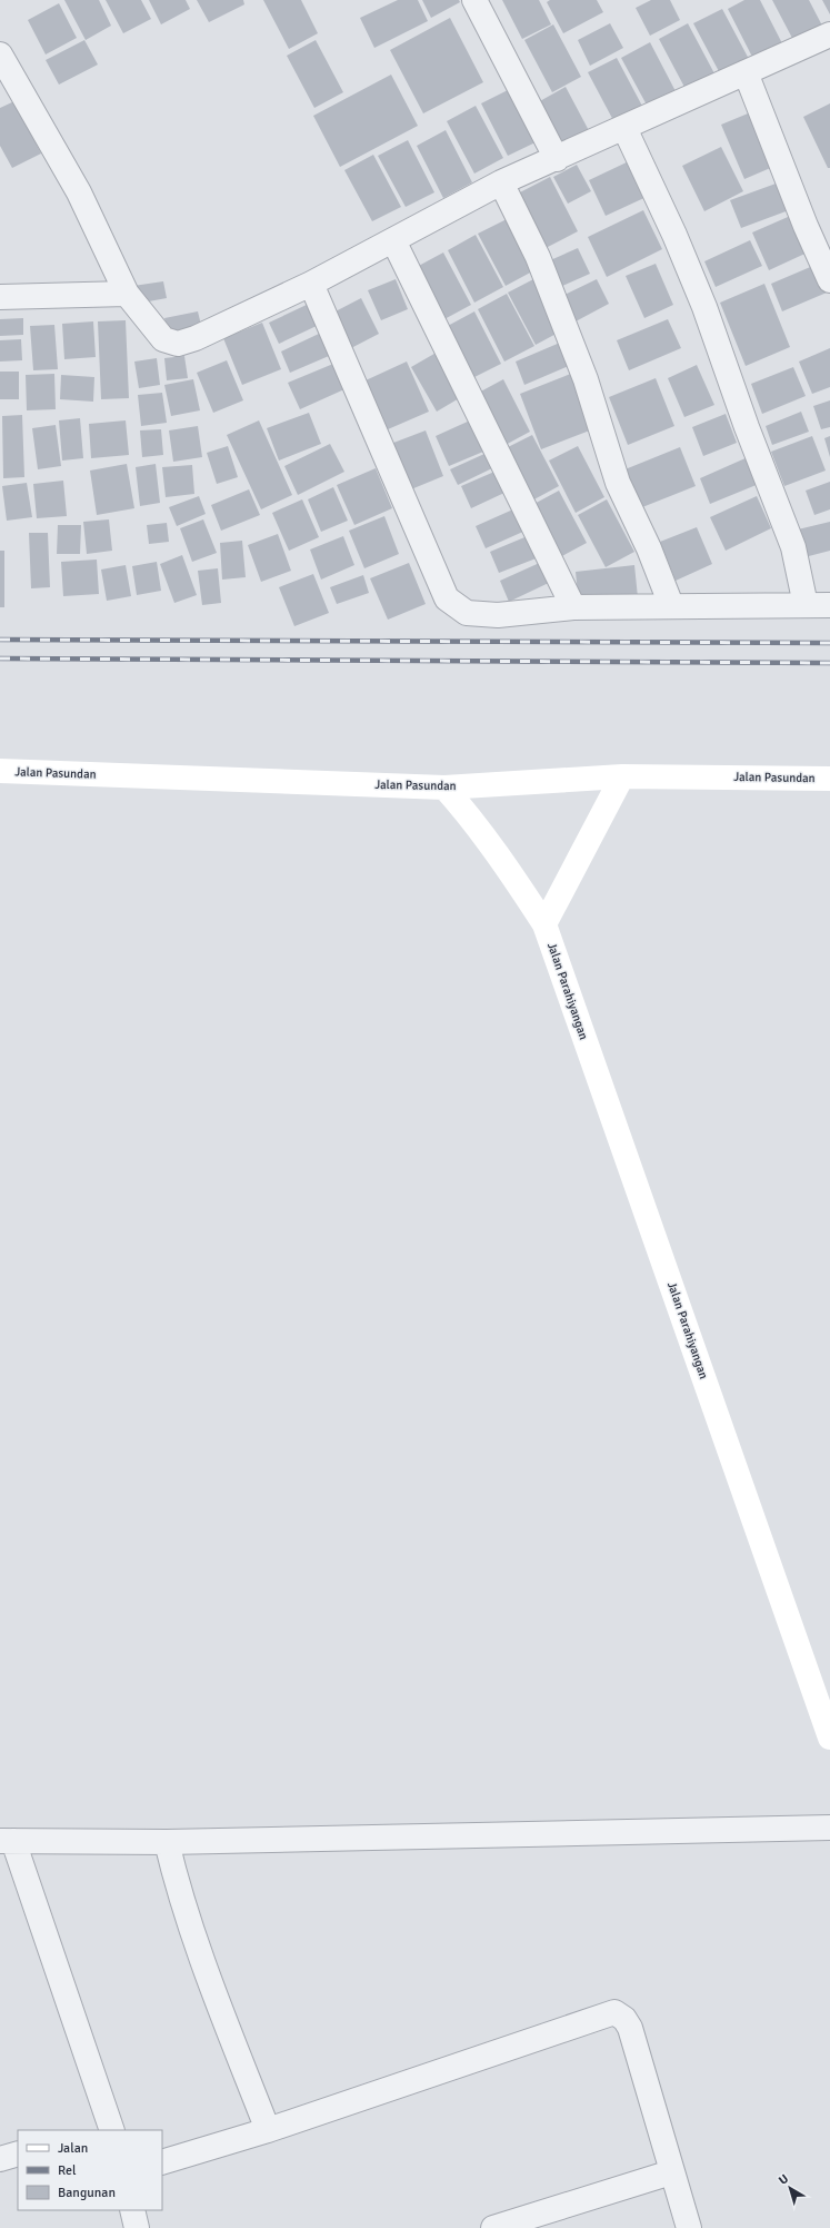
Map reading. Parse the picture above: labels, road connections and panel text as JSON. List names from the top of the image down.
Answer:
{
  "streets": {
    "street": ["Jalan Pasundan", "Jalan Parahiyangan"]
  },
  "crossings": [
    ["Jalan Pasundan", "Jalan Parahiyangan"]
  ],
  "legend": ["Jalan", "Rel", "Bangunan"],
  "north": "top left"
}
